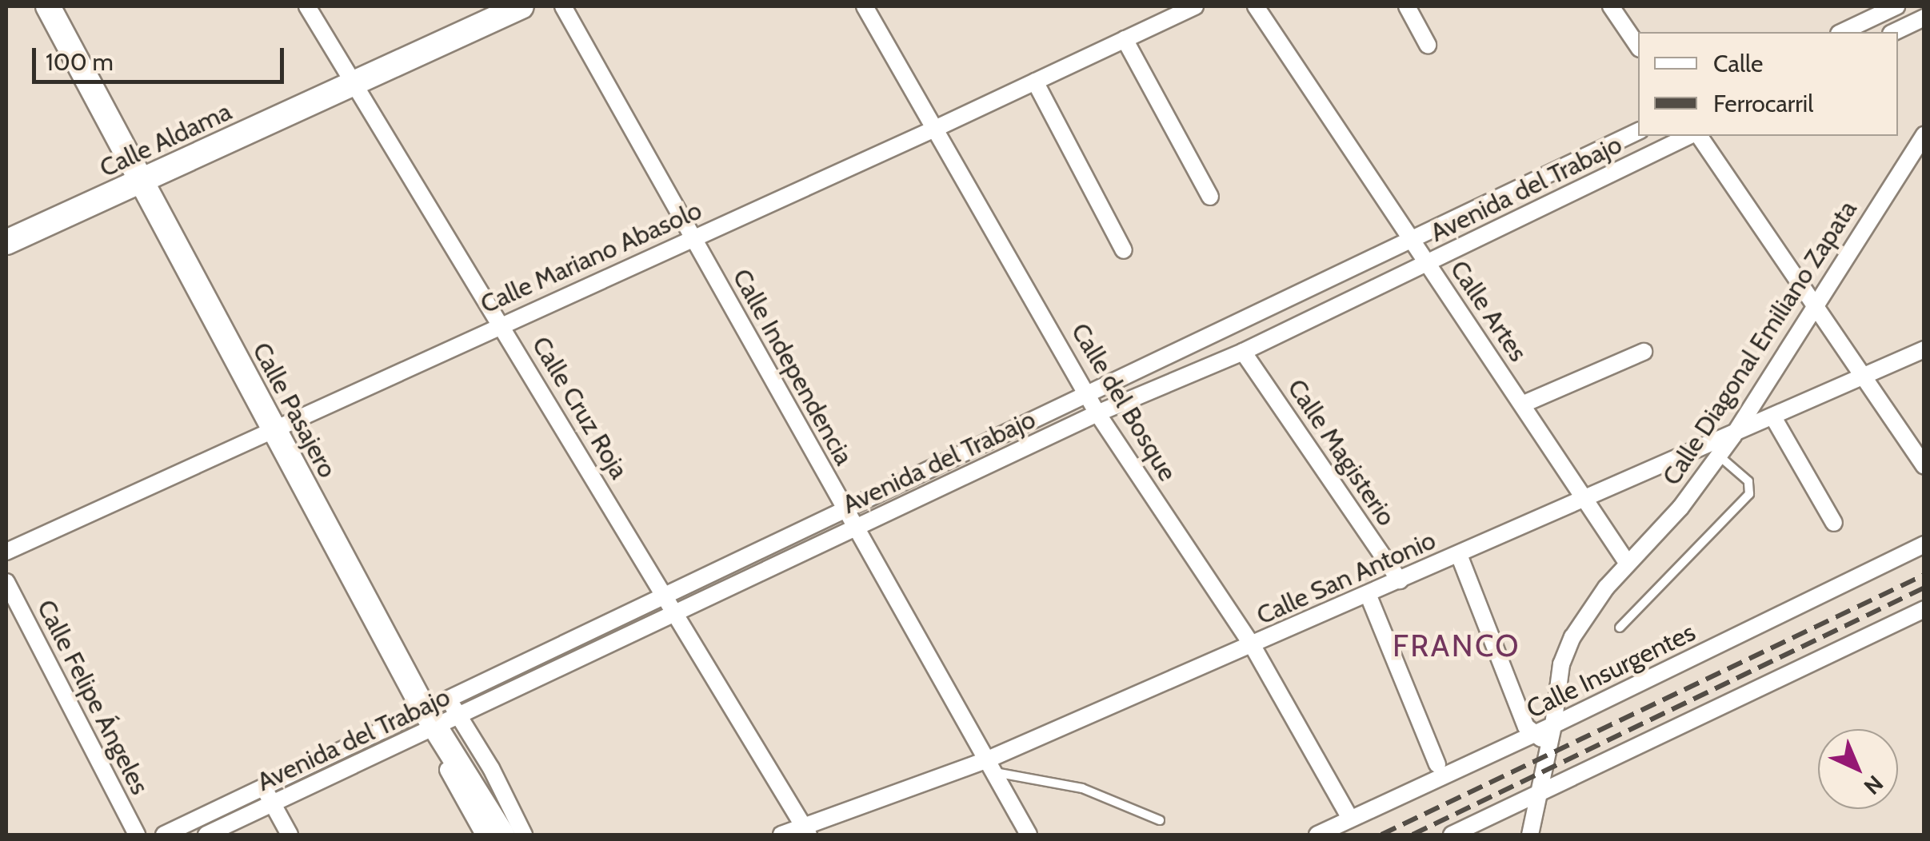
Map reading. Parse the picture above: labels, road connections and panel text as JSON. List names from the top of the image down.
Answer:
{
  "streets": {
    "street": [
      "Calle Aldama",
      "Avenida del Trabajo",
      "Calle Mariano Abasolo",
      "Calle Artes",
      "Calle Diagonal Emiliano Zapata",
      "Calle Independencia",
      "Calle del Bosque",
      "Calle Cruz Roja",
      "Calle Pasajero",
      "Calle Magisterio",
      "Calle San Antonio",
      "Calle Insurgentes",
      "Calle Felipe Ángeles"
    ]
  },
  "crossings": [
    ["Calle Aldama", "Calle Cruz Roja"],
    ["Calle Aldama", "Calle Pasajero"],
    ["Avenida del Trabajo", "Calle Artes"],
    ["Avenida del Trabajo", "Calle Independencia"],
    ["Avenida del Trabajo", "Calle del Bosque"],
    ["Avenida del Trabajo", "Calle Cruz Roja"],
    ["Avenida del Trabajo", "Calle Pasajero"],
    ["Avenida del Trabajo", "Calle Magisterio"],
    ["Calle Mariano Abasolo", "Calle Independencia"],
    ["Calle Mariano Abasolo", "Calle del Bosque"],
    ["Calle Mariano Abasolo", "Calle Cruz Roja"],
    ["Calle Mariano Abasolo", "Calle Pasajero"],
    ["Calle Artes", "Calle Diagonal Emiliano Zapata"],
    ["Calle Artes", "Calle San Antonio"],
    ["Calle Diagonal Emiliano Zapata", "Calle San Antonio"],
    ["Calle Diagonal Emiliano Zapata", "Calle Insurgentes"],
    ["Calle Independencia", "Calle San Antonio"],
    ["Calle del Bosque", "Calle San Antonio"],
    ["Calle del Bosque", "Calle Insurgentes"],
    ["Calle Cruz Roja", "Calle San Antonio"],
    ["Calle Magisterio", "Calle San Antonio"]
  ],
  "districts": ["FRANCO"],
  "legend": ["Calle", "Ferrocarril"],
  "scale_bar": "100 m",
  "north": "bottom right"
}
